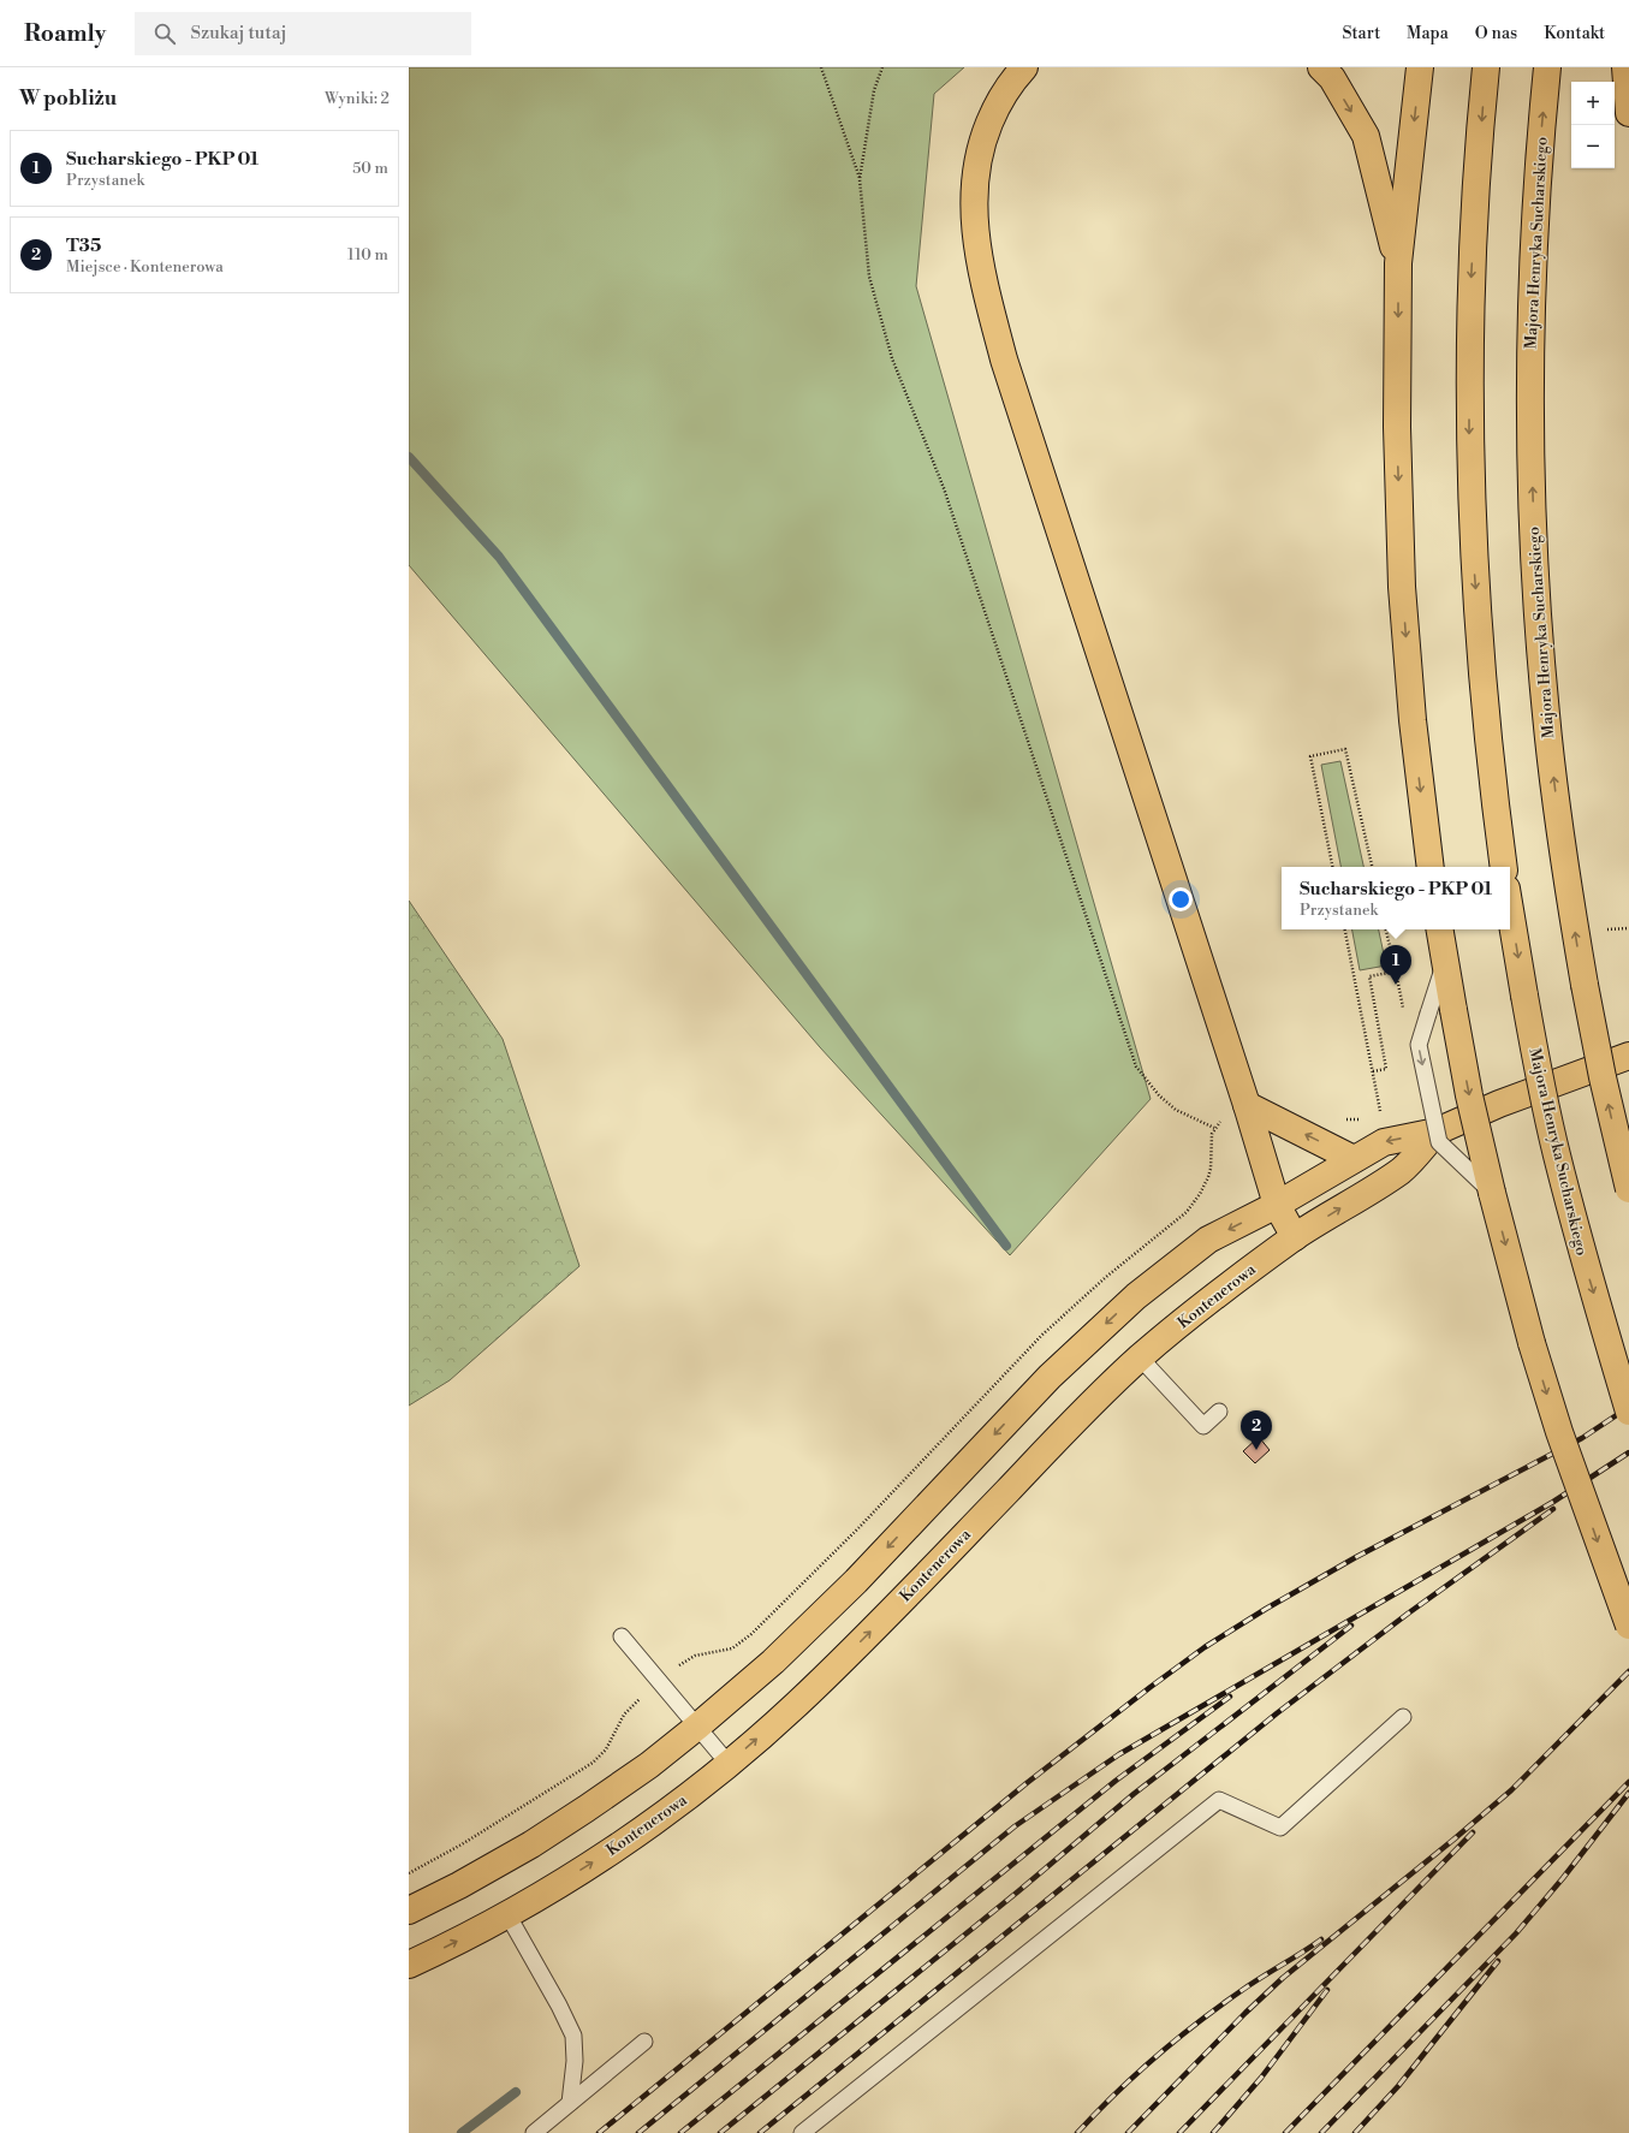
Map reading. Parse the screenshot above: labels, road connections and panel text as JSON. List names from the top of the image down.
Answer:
{
  "streets": {
    "main road": ["Majora Henryka Sucharskiego", "Kontenerowa"]
  },
  "page": {
    "header": "Roamly",
    "search": "Szukaj tutaj",
    "nav": [
      "Start",
      "Mapa",
      "O nas",
      "Kontakt"
    ],
    "heading": ["W pobliżu", "Wyniki: 2"],
    "map_buttons": ["+", "−"],
    "list": [
      {
        "mark": "1",
        "name": "Sucharskiego - PKP 01",
        "note": "Przystanek",
        "value": "50 m"
      },
      {
        "mark": "2",
        "name": "T35",
        "note": "Miejsce · Kontenerowa",
        "value": "110 m"
      }
    ],
    "popup": ["Sucharskiego - PKP 01", "Przystanek"],
    "pins": ["1", "2"]
  }
}
